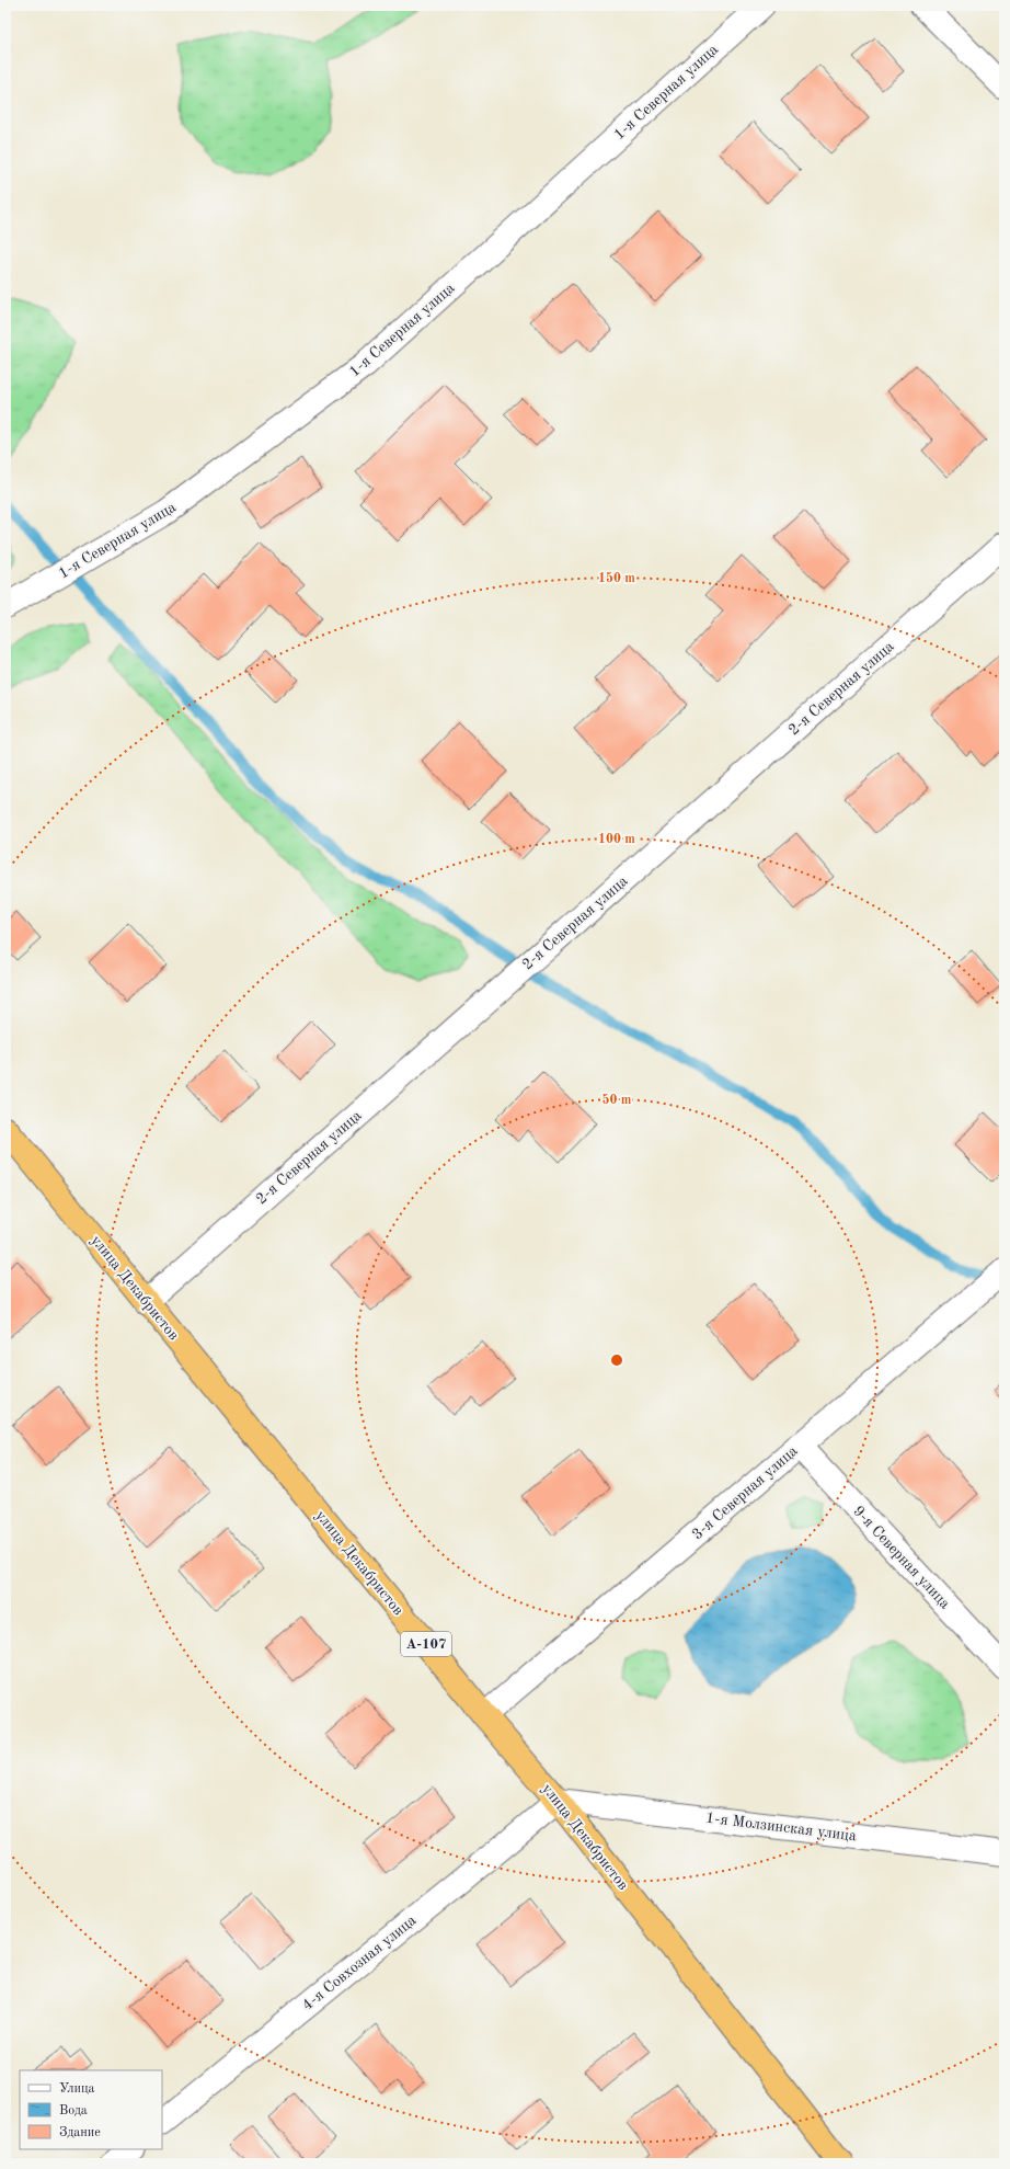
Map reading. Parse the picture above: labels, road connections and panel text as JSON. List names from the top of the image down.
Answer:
{
  "streets": {
    "highway": ["улица Декабристов", "А-107"],
    "street": [
      "1-я Северная улица",
      "2-я Северная улица",
      "3-я Северная улица",
      "9-я Северная улица",
      "1-я Молзинская улица",
      "4-я Совхозная улица"
    ]
  },
  "crossings": [
    ["2-я Северная улица", "улица Декабристов"],
    ["улица Декабристов", "3-я Северная улица"],
    ["улица Декабристов", "1-я Молзинская улица"],
    ["улица Декабристов", "4-я Совхозная улица"],
    ["3-я Северная улица", "9-я Северная улица"],
    ["1-я Молзинская улица", "4-я Совхозная улица"]
  ],
  "legend": ["Улица", "Вода", "Здание"],
  "rings": ["150 m", "100 m", "50 m"]
}
